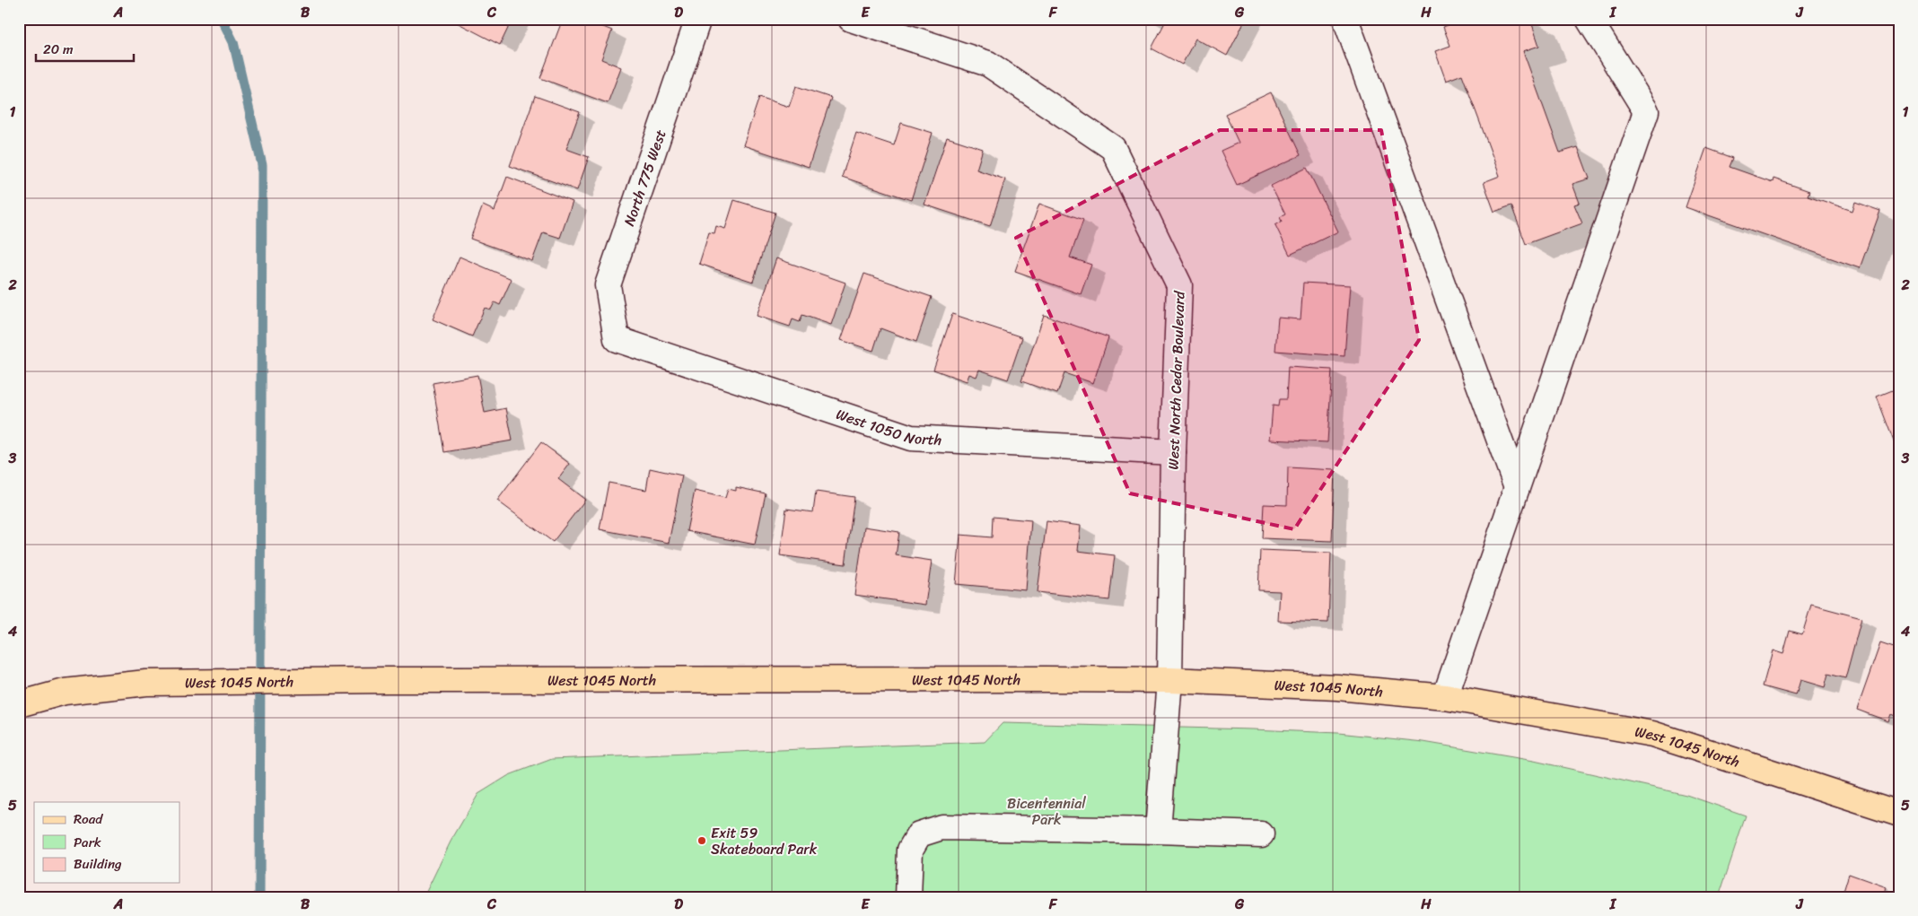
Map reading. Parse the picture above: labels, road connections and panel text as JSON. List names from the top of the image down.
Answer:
{
  "streets": {
    "main road": ["West 1045 North"],
    "street": ["North 775 West", "West North Cedar Boulevard", "West 1050 North"]
  },
  "crossings": [
    ["North 775 West", "West 1050 North"],
    ["West North Cedar Boulevard", "West 1050 North"],
    ["West North Cedar Boulevard", "West 1045 North"]
  ],
  "parks": ["Bicentennial Park"],
  "places": ["Exit 59 Skateboard Park"],
  "legend": ["Road", "Park", "Building"],
  "scale_bar": "20 m",
  "grid": {
    "columns": [
      "A",
      "B",
      "C",
      "D",
      "E",
      "F",
      "G",
      "H",
      "I",
      "J"
    ],
    "rows": [
      "1",
      "2",
      "3",
      "4",
      "5"
    ]
  }
}
